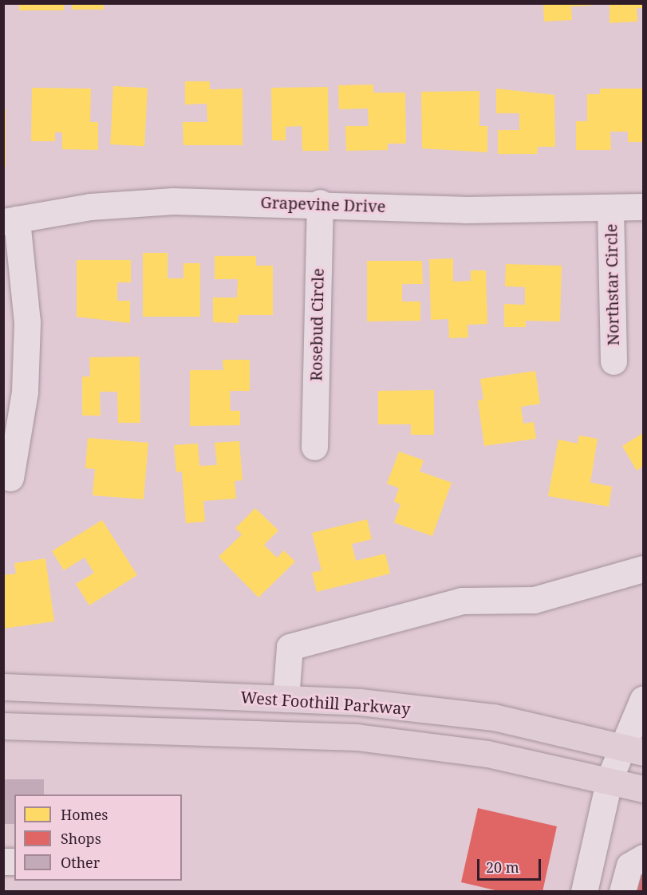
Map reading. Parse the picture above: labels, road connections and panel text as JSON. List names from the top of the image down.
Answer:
{
  "streets": {
    "main road": ["West Foothill Parkway"],
    "street": ["Grapevine Drive", "Northstar Circle", "Rosebud Circle"]
  },
  "crossings": [
    ["Grapevine Drive", "Northstar Circle"],
    ["Grapevine Drive", "Rosebud Circle"]
  ],
  "legend": ["Homes", "Shops", "Other"],
  "scale_bar": "20 m"
}
